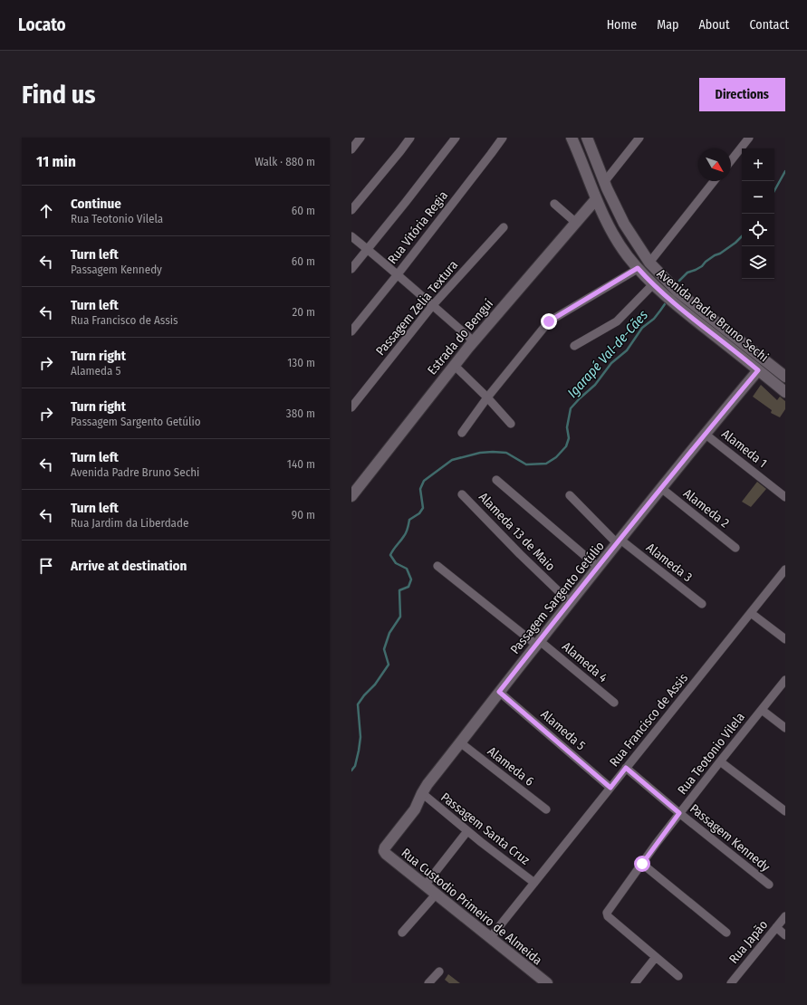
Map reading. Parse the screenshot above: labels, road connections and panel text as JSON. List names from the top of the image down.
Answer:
{
  "streets": {
    "street": [
      "Rua Vitória Regia",
      "Passagem Zelia Textura",
      "Avenida Padre Bruno Sechi",
      "Estrada do Benguí",
      "Alameda 1",
      "Alameda 2",
      "Alameda 13 de Maio",
      "Alameda 3",
      "Passagem Sargento Getúlio",
      "Alameda 4",
      "Rua Francisco de Assis",
      "Alameda 5",
      "Rua Teotonio Vilela",
      "Alameda 6",
      "Passagem Santa Cruz",
      "Passagem Kennedy",
      "Rua Custodio Primeiro de Almeida",
      "Rua Japão"
    ]
  },
  "crossings": [
    ["Avenida Padre Bruno Sechi", "Estrada do Benguí"],
    ["Avenida Padre Bruno Sechi", "Passagem Sargento Getúlio"],
    ["Alameda 1", "Passagem Sargento Getúlio"],
    ["Alameda 2", "Passagem Sargento Getúlio"],
    ["Alameda 13 de Maio", "Passagem Sargento Getúlio"],
    ["Alameda 3", "Passagem Sargento Getúlio"],
    ["Passagem Sargento Getúlio", "Alameda 4"],
    ["Passagem Sargento Getúlio", "Alameda 5"],
    ["Passagem Sargento Getúlio", "Alameda 6"],
    ["Passagem Sargento Getúlio", "Passagem Santa Cruz"],
    ["Passagem Sargento Getúlio", "Rua Custodio Primeiro de Almeida"],
    ["Rua Francisco de Assis", "Alameda 5"],
    ["Rua Francisco de Assis", "Passagem Santa Cruz"],
    ["Rua Francisco de Assis", "Passagem Kennedy"],
    ["Rua Francisco de Assis", "Rua Custodio Primeiro de Almeida"],
    ["Rua Teotonio Vilela", "Passagem Kennedy"]
  ],
  "water": ["Igarapé Val-de-Cães"],
  "north": "bottom right",
  "page": {
    "header": "Locato",
    "nav": [
      "Home",
      "Map",
      "About",
      "Contact"
    ],
    "buttons": "Directions",
    "title": "Find us",
    "heading": ["11 min", "Walk · 880 m"],
    "map_buttons": ["+", "−"],
    "list": [
      ["Continue", "Rua Teotonio Vilela", "60 m"],
      ["Turn left", "Passagem Kennedy", "60 m"],
      ["Turn left", "Rua Francisco de Assis", "20 m"],
      ["Turn right", "Alameda 5", "130 m"],
      ["Turn right", "Passagem Sargento Getúlio", "380 m"],
      ["Turn left", "Avenida Padre Bruno Sechi", "140 m"],
      ["Turn left", "Rua Jardim da Liberdade", "90 m"],
      "Arrive at destination"
    ]
  }
}
